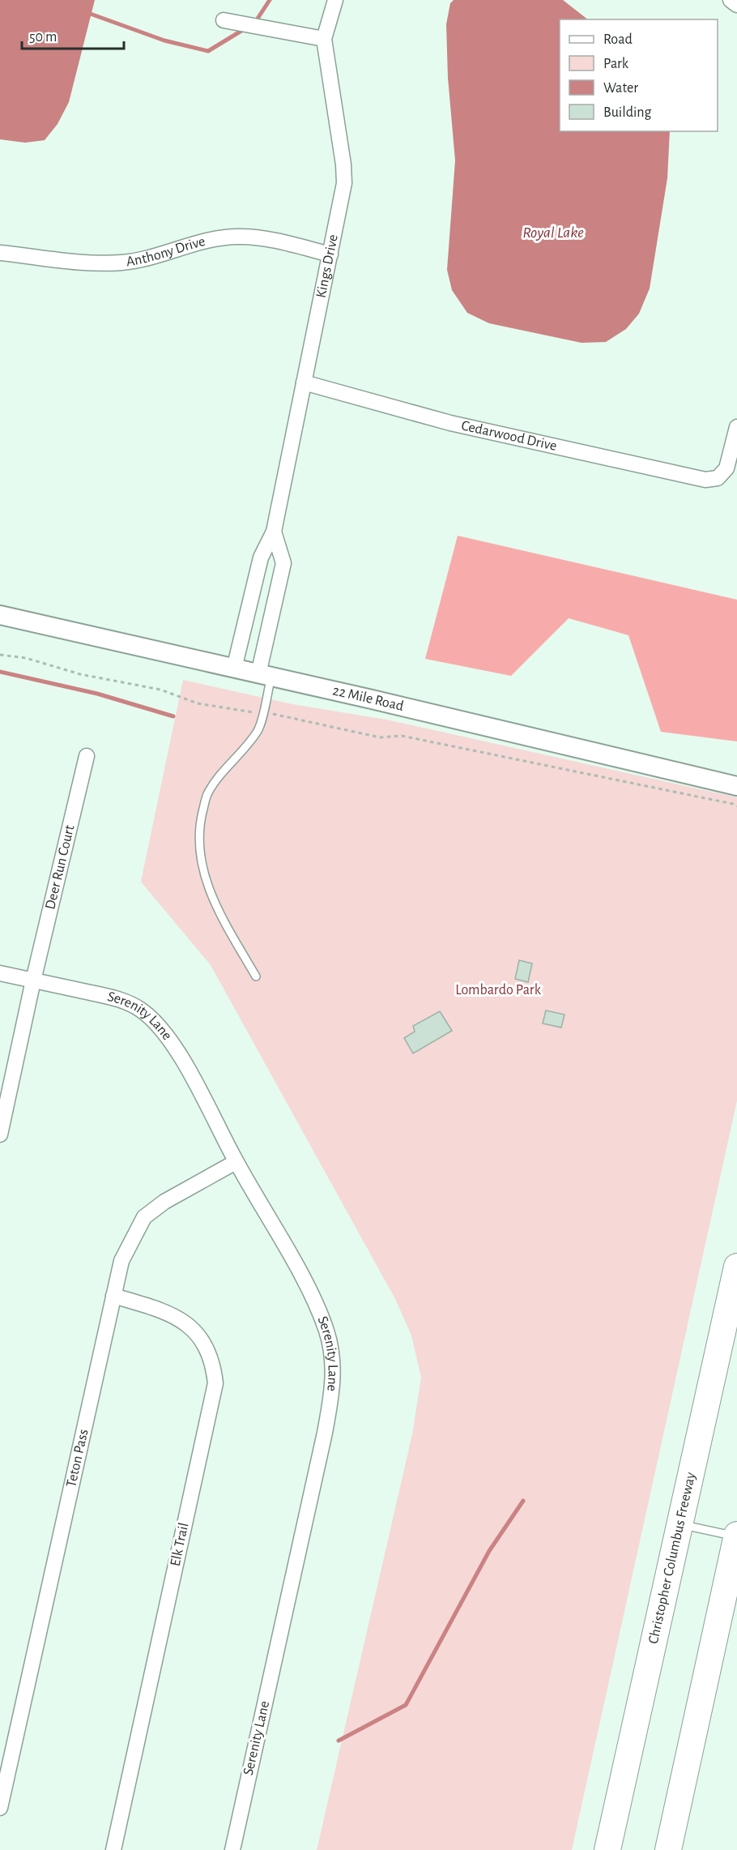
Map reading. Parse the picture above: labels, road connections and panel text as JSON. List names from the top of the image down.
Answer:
{
  "streets": {
    "highway": ["Christopher Columbus Freeway"],
    "street": [
      "Anthony Drive",
      "Kings Drive",
      "Cedarwood Drive",
      "22 Mile Road",
      "Deer Run Court",
      "Serenity Lane",
      "Teton Pass",
      "Elk Trail"
    ]
  },
  "crossings": [
    ["Anthony Drive", "Kings Drive"],
    ["Kings Drive", "Cedarwood Drive"],
    ["Kings Drive", "22 Mile Road"],
    ["Deer Run Court", "Serenity Lane"],
    ["Serenity Lane", "Teton Pass"],
    ["Teton Pass", "Elk Trail"]
  ],
  "water": ["Royal Lake"],
  "parks": ["Lombardo Park"],
  "legend": [
    "Road",
    "Park",
    "Water",
    "Building"
  ],
  "scale_bar": "50 m"
}
